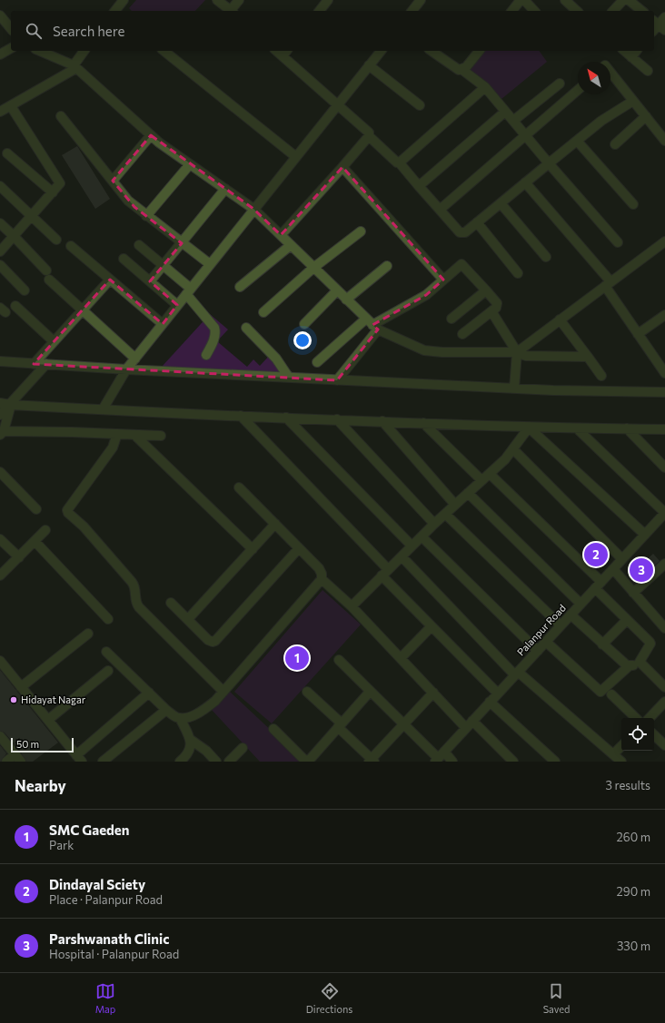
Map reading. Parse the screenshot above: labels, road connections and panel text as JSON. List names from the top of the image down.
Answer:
{
  "streets": {
    "street": ["Palanpur Road"]
  },
  "places": ["Hidayat Nagar"],
  "scale_bar": "50 m",
  "north": "top left",
  "page": {
    "search": "Search here",
    "pins": ["2", "3", "1"],
    "scale": "50 m",
    "heading": ["Nearby", "3 results"],
    "list": [
      {
        "mark": "1",
        "name": "SMC Gaeden",
        "note": "Park",
        "value": "260 m"
      },
      {
        "mark": "2",
        "name": "Dindayal Sciety",
        "note": "Place · Palanpur Road",
        "value": "290 m"
      },
      {
        "mark": "3",
        "name": "Parshwanath Clinic",
        "note": "Hospital · Palanpur Road",
        "value": "330 m"
      }
    ],
    "nav": ["Map", "Directions", "Saved"]
  }
}
